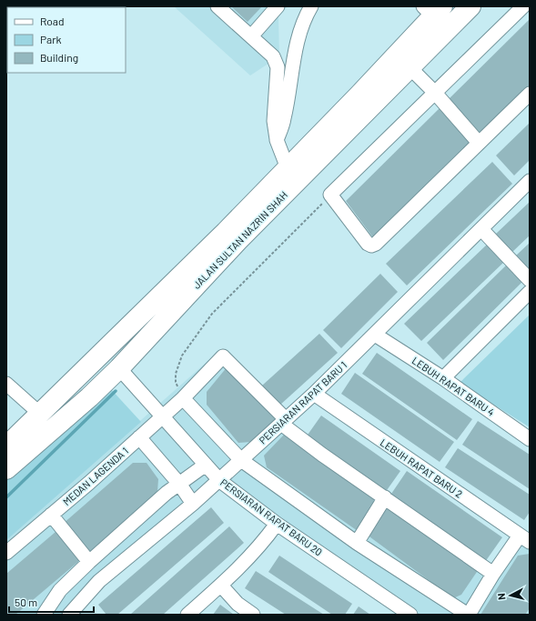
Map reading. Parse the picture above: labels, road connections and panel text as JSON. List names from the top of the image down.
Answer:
{
  "streets": {
    "highway": ["JALAN SULTAN NAZRIN SHAH"],
    "street": [
      "LEBUH RAPAT BARU 4",
      "PERSIARAN RAPAT BARU 1",
      "LEBUH RAPAT BARU 2",
      "MEDAN LAGENDA 1",
      "PERSIARAN RAPAT BARU 20"
    ]
  },
  "crossings": [
    ["JALAN SULTAN NAZRIN SHAH", "PERSIARAN RAPAT BARU 20"],
    ["LEBUH RAPAT BARU 4", "PERSIARAN RAPAT BARU 1"],
    ["PERSIARAN RAPAT BARU 1", "LEBUH RAPAT BARU 2"],
    ["PERSIARAN RAPAT BARU 1", "MEDAN LAGENDA 1"],
    ["PERSIARAN RAPAT BARU 1", "PERSIARAN RAPAT BARU 20"],
    ["MEDAN LAGENDA 1", "PERSIARAN RAPAT BARU 20"]
  ],
  "legend": ["Road", "Park", "Building"],
  "scale_bar": "50 m",
  "north": "left"
}
